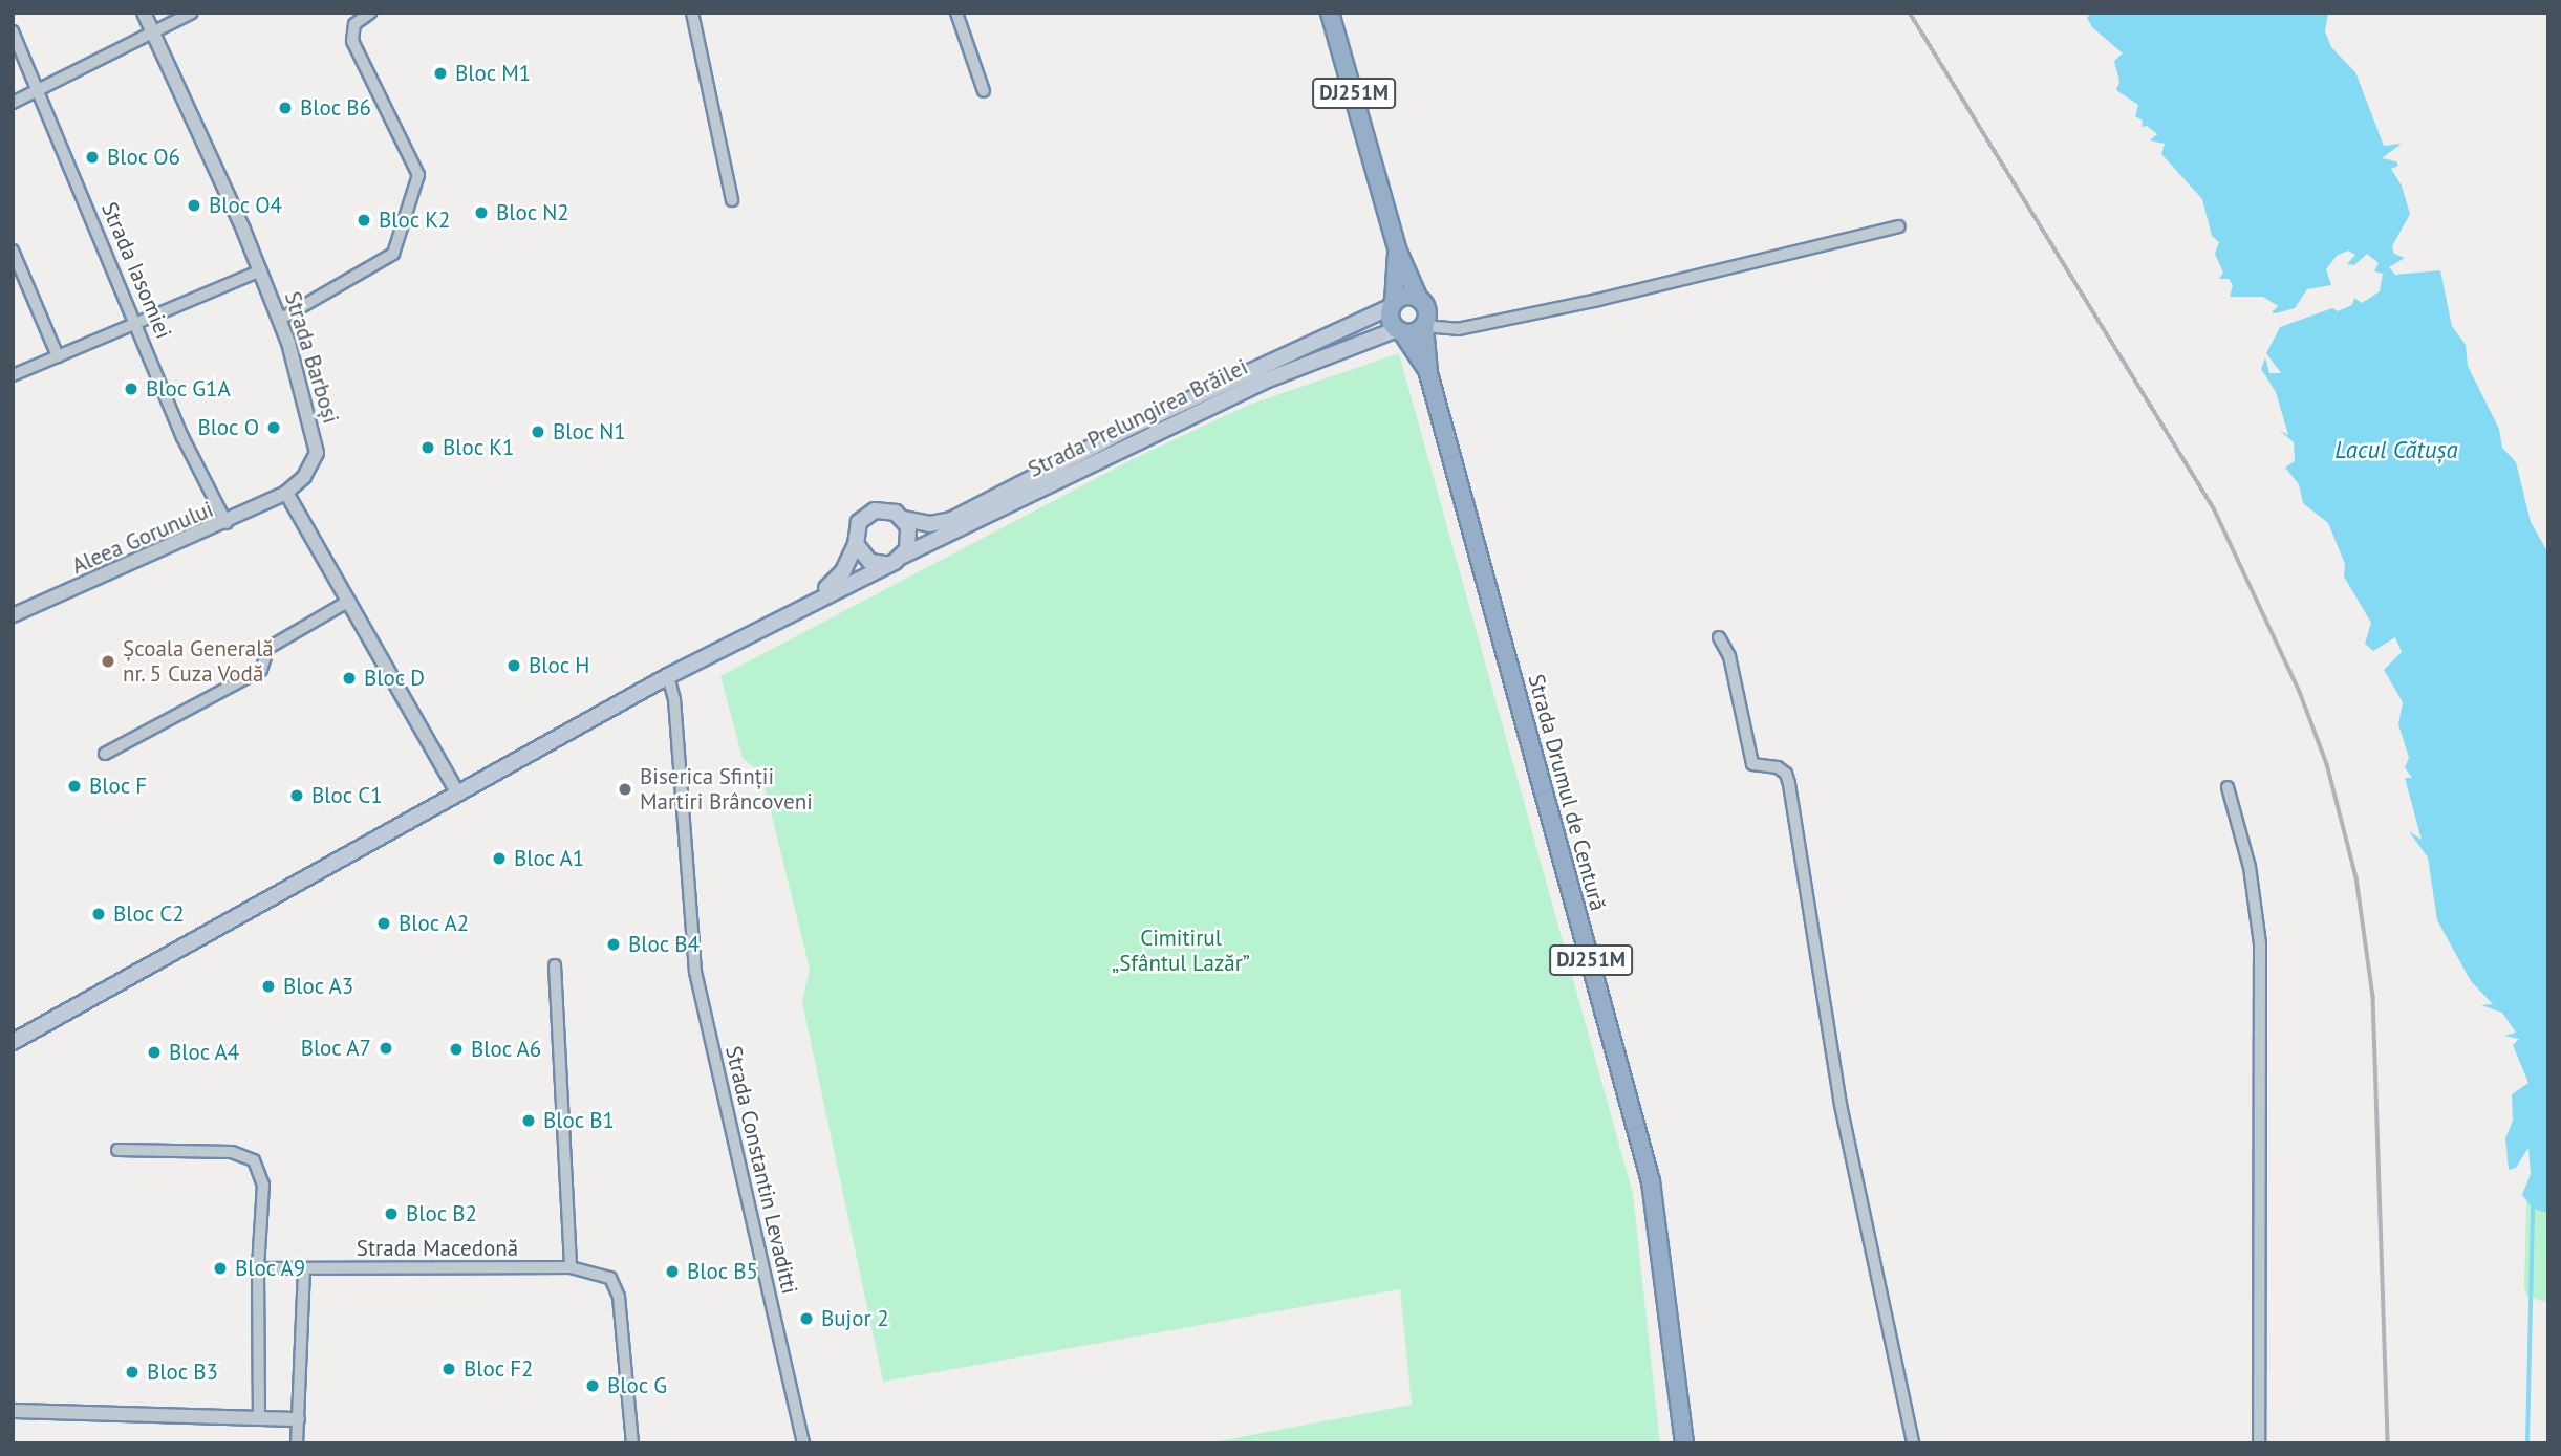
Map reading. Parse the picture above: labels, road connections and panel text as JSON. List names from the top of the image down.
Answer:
{
  "streets": {
    "highway": ["DJ251M", "Strada Drumul de Centură"],
    "main road": ["Strada Prelungirea Brăilei"],
    "street": [
      "Strada Iasomiei",
      "Strada Barboși",
      "Aleea Gorunului",
      "Strada Constantin Levaditti",
      "Strada Macedonă"
    ]
  },
  "crossings": [
    ["Strada Iasomiei", "Aleea Gorunului"],
    ["Strada Barboși", "Aleea Gorunului"]
  ],
  "water": ["Lacul Cătușa"],
  "parks": ["Cimitirul „Sfântul Lazăr”"],
  "places": [
    "Bloc M1",
    "Bloc B6",
    "Bloc O6",
    "Bloc O4",
    "Bloc N2",
    "Bloc K2",
    "Bloc G1A",
    "Bloc O",
    "Bloc N1",
    "Bloc K1",
    "Școala Generală nr. 5 Cuza Vodă",
    "Bloc H",
    "Bloc D",
    "Bloc F",
    "Biserica Sfinții Martiri Brâncoveni",
    "Bloc C1",
    "Bloc A1",
    "Bloc C2",
    "Bloc A2",
    "Bloc B4",
    "Bloc A3",
    "Bloc A7",
    "Bloc A6",
    "Bloc A4",
    "Bloc B1",
    "Bloc B2",
    "Bloc A9",
    "Bloc B5",
    "Bujor 2",
    "Bloc F2",
    "Bloc B3",
    "Bloc G"
  ]
}
